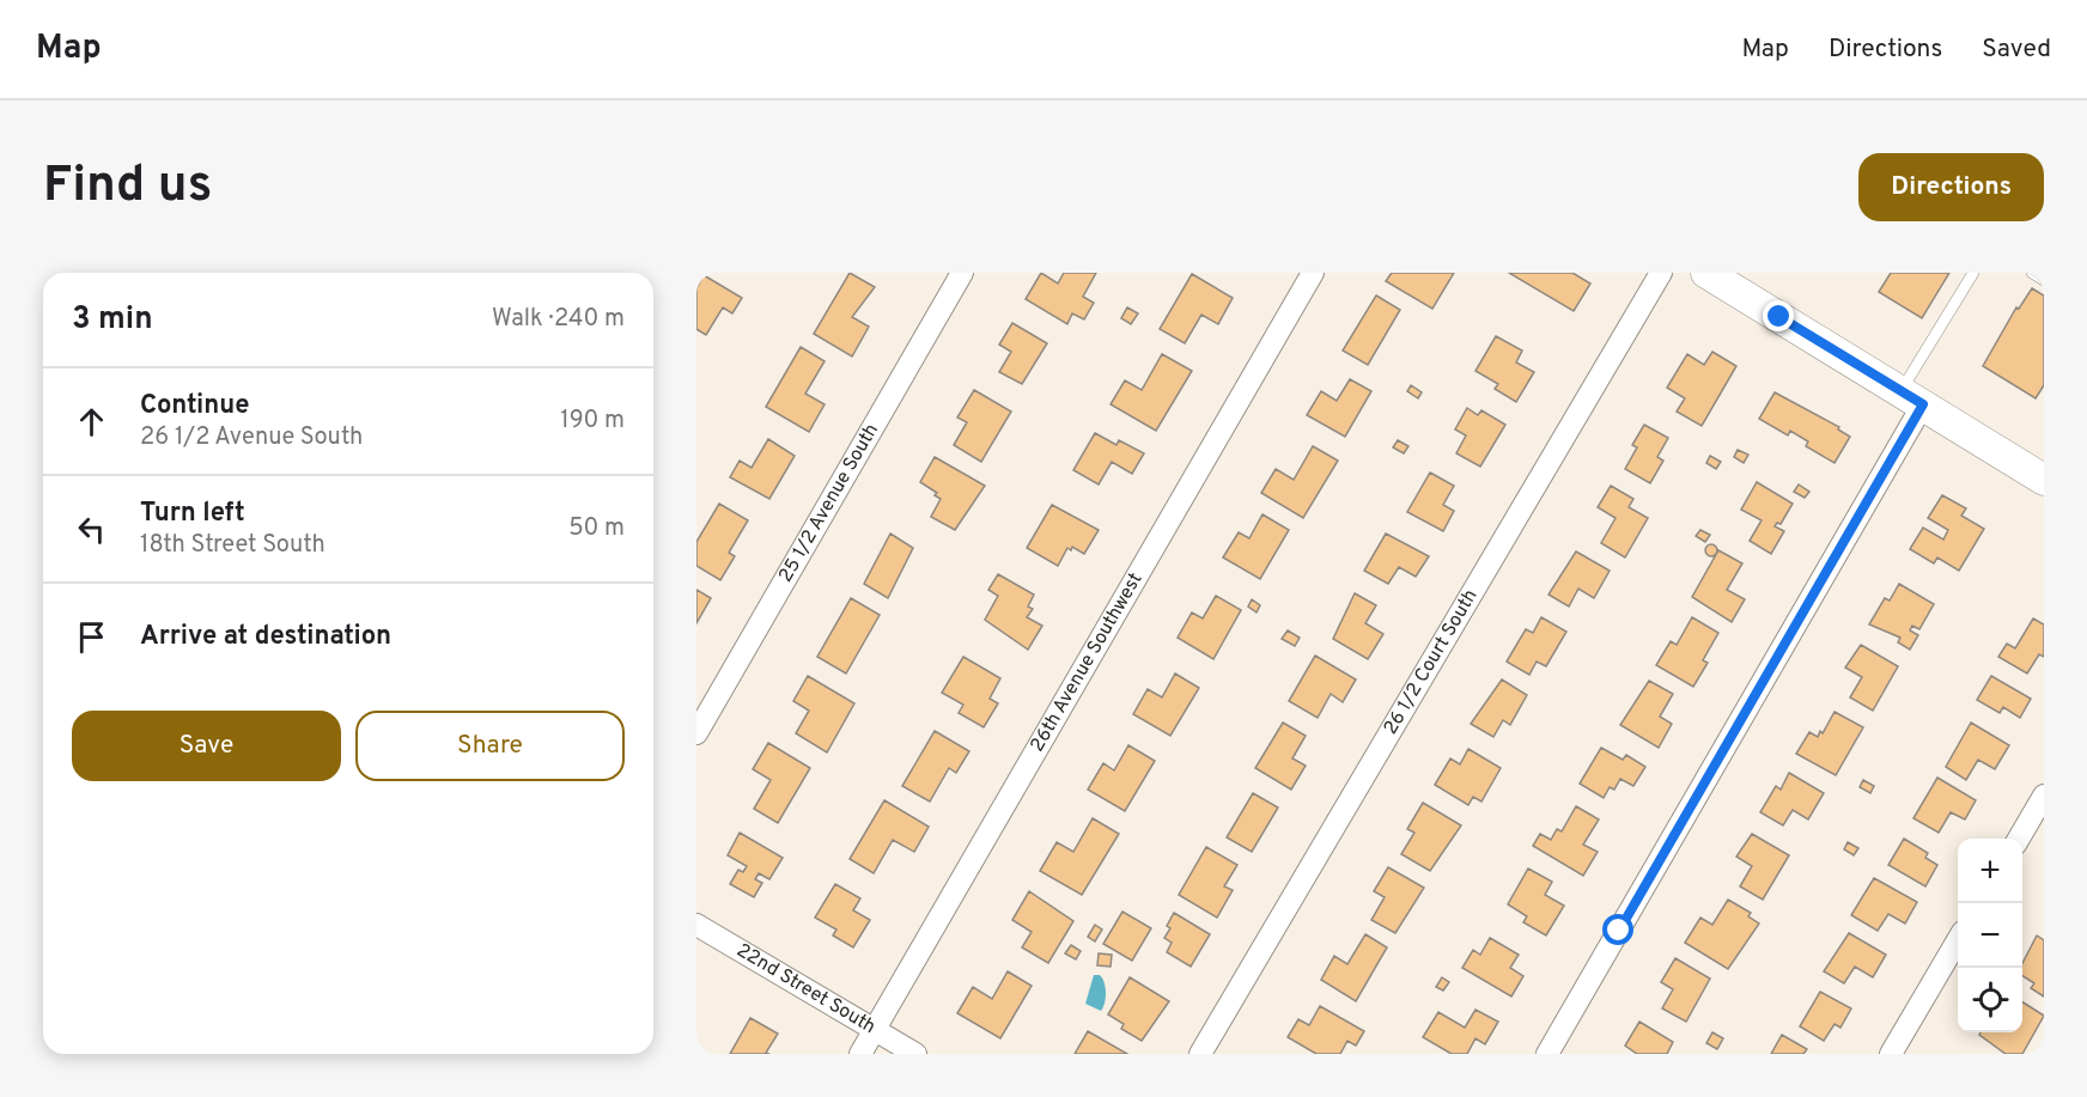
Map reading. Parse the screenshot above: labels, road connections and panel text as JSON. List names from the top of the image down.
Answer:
{
  "streets": {
    "street": [
      "25 1/2 Avenue South",
      "26th Avenue Southwest",
      "26 1/2 Court South",
      "22nd Street South"
    ]
  },
  "crossings": [
    ["26th Avenue Southwest", "22nd Street South"]
  ],
  "page": {
    "header": "Map",
    "nav": ["Map", "Directions", "Saved"],
    "buttons": [
      "Directions",
      ["Save", "Share"]
    ],
    "title": "Find us",
    "heading": ["3 min", "Walk · 240 m"],
    "list": [
      ["Continue", "26 1/2 Avenue South", "190 m"],
      ["Turn left", "18th Street South", "50 m"],
      "Arrive at destination"
    ],
    "map_buttons": ["+", "−"]
  }
}
